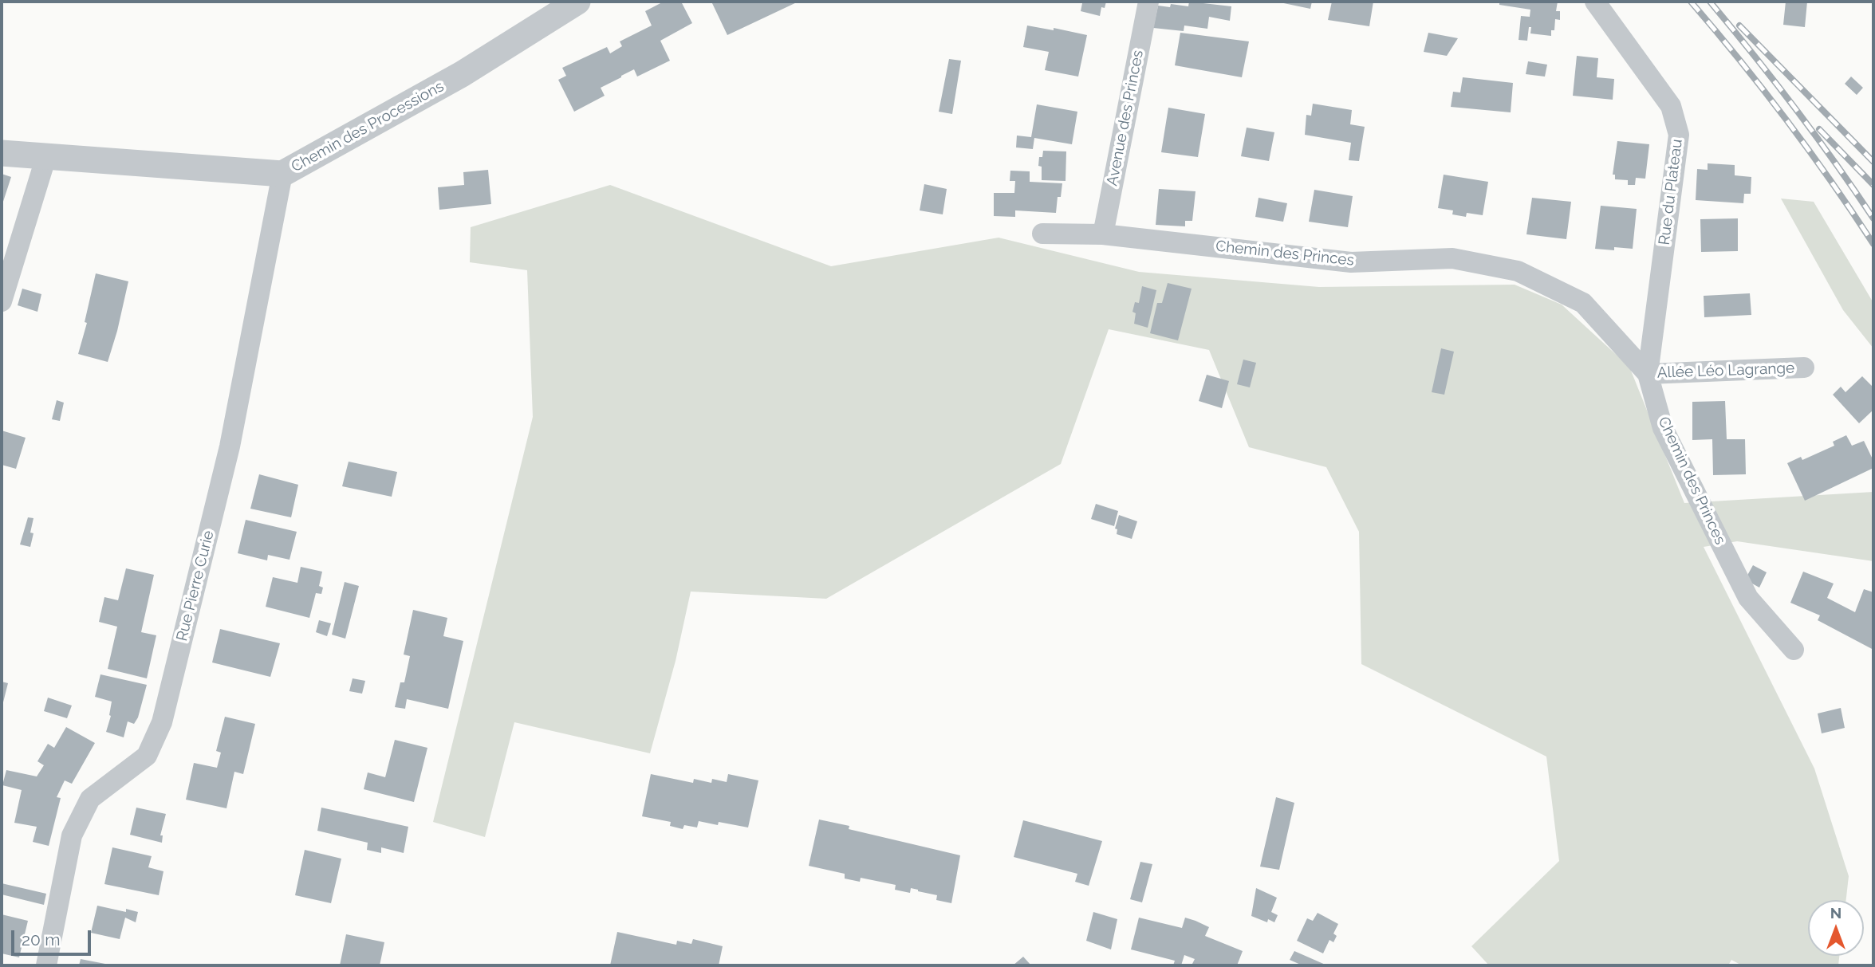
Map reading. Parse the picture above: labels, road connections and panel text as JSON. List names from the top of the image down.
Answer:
{
  "streets": {
    "street": [
      "Avenue des Princes",
      "Chemin des Processions",
      "Rue du Plateau",
      "Chemin des Princes",
      "Allée Léo Lagrange",
      "Rue Pierre Curie"
    ]
  },
  "crossings": [
    ["Avenue des Princes", "Chemin des Princes"],
    ["Chemin des Processions", "Rue Pierre Curie"],
    ["Rue du Plateau", "Chemin des Princes"],
    ["Rue du Plateau", "Allée Léo Lagrange"],
    ["Chemin des Princes", "Allée Léo Lagrange"]
  ],
  "scale_bar": "20 m",
  "north": "top"
}
